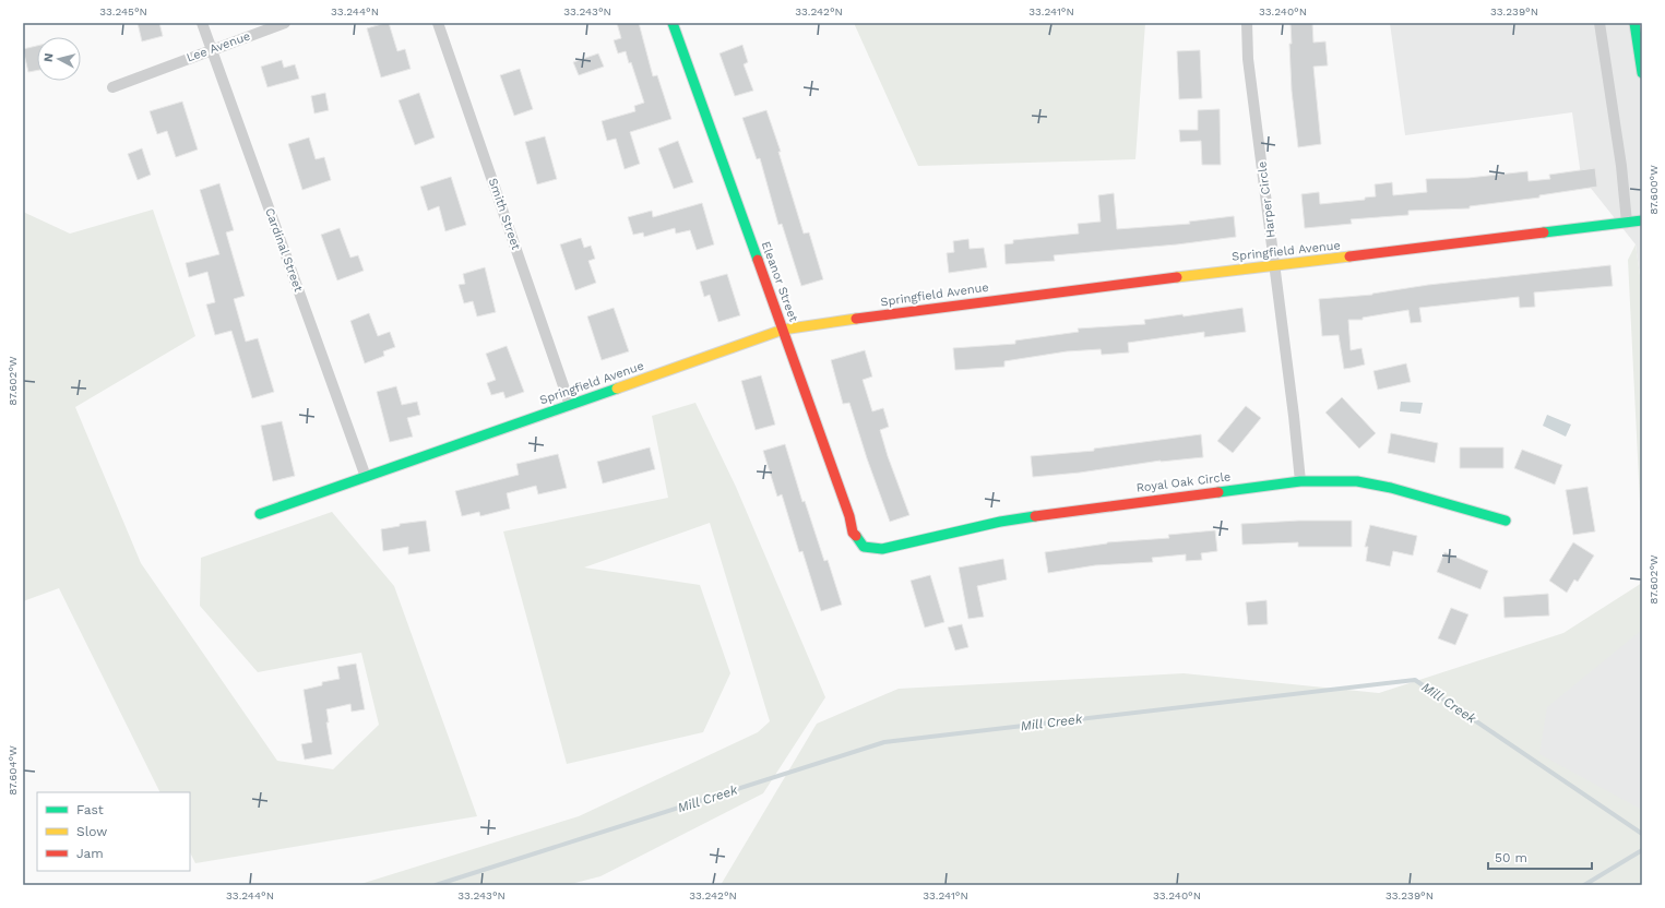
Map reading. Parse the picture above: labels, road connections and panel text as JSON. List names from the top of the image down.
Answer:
{
  "streets": {
    "main road": ["Springfield Avenue", "Eleanor Street", "Royal Oak Circle"],
    "street": [
      "Lee Avenue",
      "Harper Circle",
      "Smith Street",
      "Cardinal Street"
    ]
  },
  "crossings": [
    ["Lee Avenue", "Cardinal Street"],
    ["Harper Circle", "Springfield Avenue"],
    ["Harper Circle", "Royal Oak Circle"],
    ["Smith Street", "Springfield Avenue"],
    ["Cardinal Street", "Springfield Avenue"],
    ["Springfield Avenue", "Eleanor Street"],
    ["Eleanor Street", "Royal Oak Circle"]
  ],
  "water": ["Mill Creek"],
  "legend": ["Fast", "Slow", "Jam"],
  "scale_bar": "50 m",
  "north": "left",
  "coordinates": [
    "33.245°N",
    "33.244°N",
    "33.243°N",
    "33.242°N",
    "33.241°N",
    "33.240°N",
    "33.239°N",
    "87.600°W",
    "87.602°W",
    "87.604°W"
  ]
}
